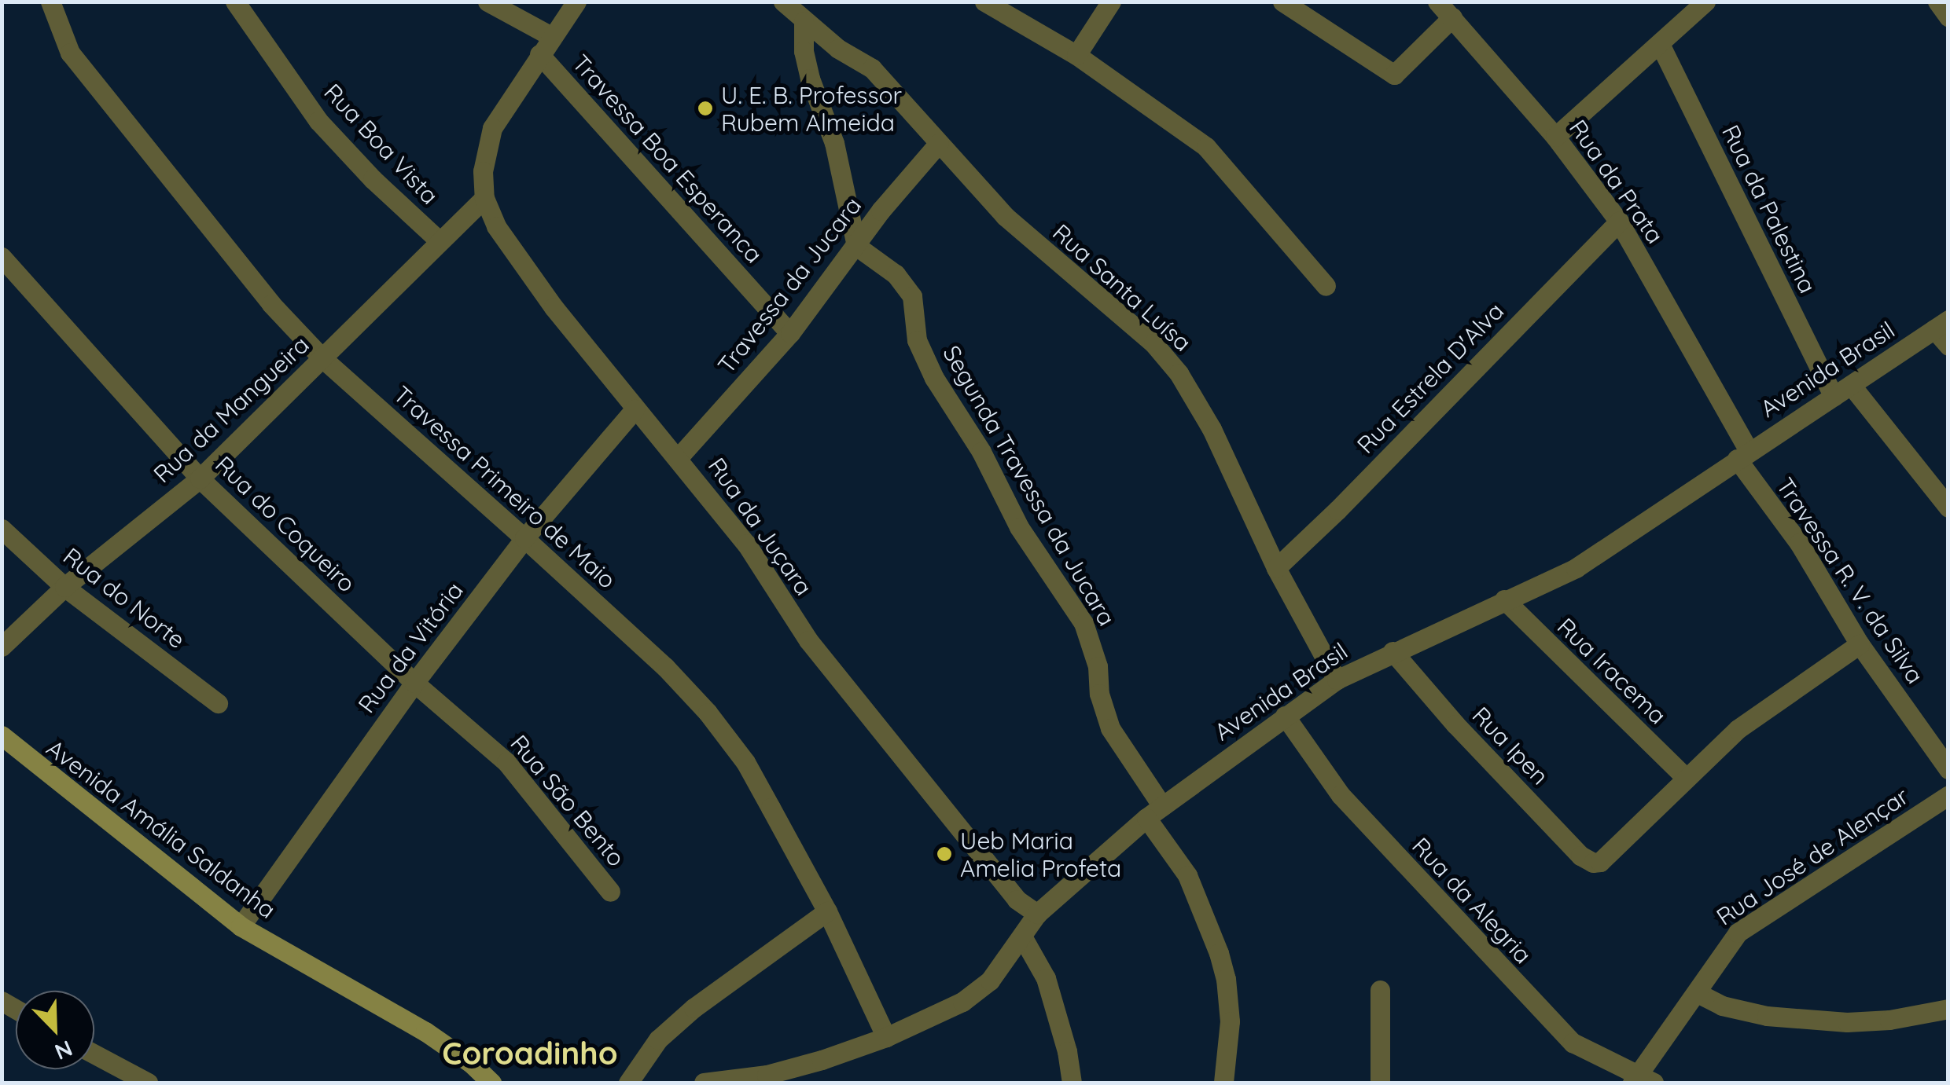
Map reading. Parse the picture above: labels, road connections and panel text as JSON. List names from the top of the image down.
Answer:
{
  "streets": {
    "main road": ["Avenida Amália Saldanha"],
    "street": [
      "Rua Boa Vista",
      "Travessa Boa Esperanca",
      "Rua da Prata",
      "Rua da Palestina",
      "Travessa da Jucara",
      "Rua Santa Luísa",
      "Avenida Brasil",
      "Rua Estrela D'Alva",
      "Rua da Mangueira",
      "Segunda Travessa da Jucara",
      "Travessa Primeiro de Maio",
      "Rua do Coqueiro",
      "Rua da Juçara",
      "Travessa R. V. da Silva",
      "Rua do Norte",
      "Rua da Vitória",
      "Rua Iracema",
      "Rua Ipen",
      "Rua São Bento",
      "Rua José de Alençar",
      "Rua da Alegria"
    ]
  },
  "crossings": [
    ["Rua Boa Vista", "Rua da Mangueira"],
    ["Travessa Boa Esperanca", "Travessa da Jucara"],
    ["Travessa Boa Esperanca", "Rua da Juçara"],
    ["Rua da Prata", "Avenida Brasil"],
    ["Rua da Prata", "Rua Estrela D'Alva"],
    ["Rua da Prata", "Travessa R. V. da Silva"],
    ["Rua da Palestina", "Avenida Brasil"],
    ["Travessa da Jucara", "Rua Santa Luísa"],
    ["Travessa da Jucara", "Segunda Travessa da Jucara"],
    ["Travessa da Jucara", "Rua da Juçara"],
    ["Rua Santa Luísa", "Avenida Brasil"],
    ["Rua Santa Luísa", "Rua Estrela D'Alva"],
    ["Avenida Brasil", "Segunda Travessa da Jucara"],
    ["Avenida Brasil", "Travessa Primeiro de Maio"],
    ["Avenida Brasil", "Rua da Juçara"],
    ["Avenida Brasil", "Travessa R. V. da Silva"],
    ["Avenida Brasil", "Rua Iracema"],
    ["Avenida Brasil", "Rua Ipen"],
    ["Avenida Brasil", "Rua da Alegria"],
    ["Rua da Mangueira", "Travessa Primeiro de Maio"],
    ["Rua da Mangueira", "Rua do Coqueiro"],
    ["Rua da Mangueira", "Rua da Juçara"],
    ["Rua da Mangueira", "Rua do Norte"],
    ["Travessa Primeiro de Maio", "Rua da Vitória"],
    ["Rua do Coqueiro", "Rua da Vitória"],
    ["Rua do Coqueiro", "Rua São Bento"],
    ["Rua da Juçara", "Rua da Vitória"],
    ["Rua da Vitória", "Rua São Bento"],
    ["Rua da Vitória", "Avenida Amália Saldanha"],
    ["Rua Iracema", "Rua Ipen"],
    ["Rua José de Alençar", "Rua da Alegria"]
  ],
  "districts": ["Coroadinho"],
  "places": ["U. E. B. Professor Rubem Almeida", "Ueb Maria Amelia Profeta"],
  "north": "bottom right"
}
